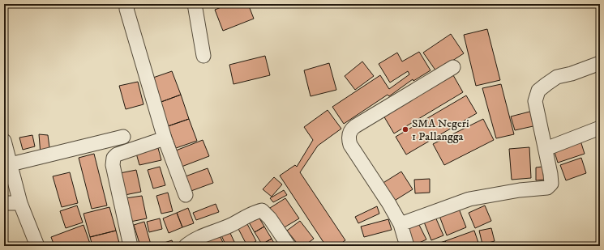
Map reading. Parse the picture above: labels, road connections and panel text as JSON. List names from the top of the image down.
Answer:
{
  "places": ["SMA Negeri 1 Pallangga"]
}
